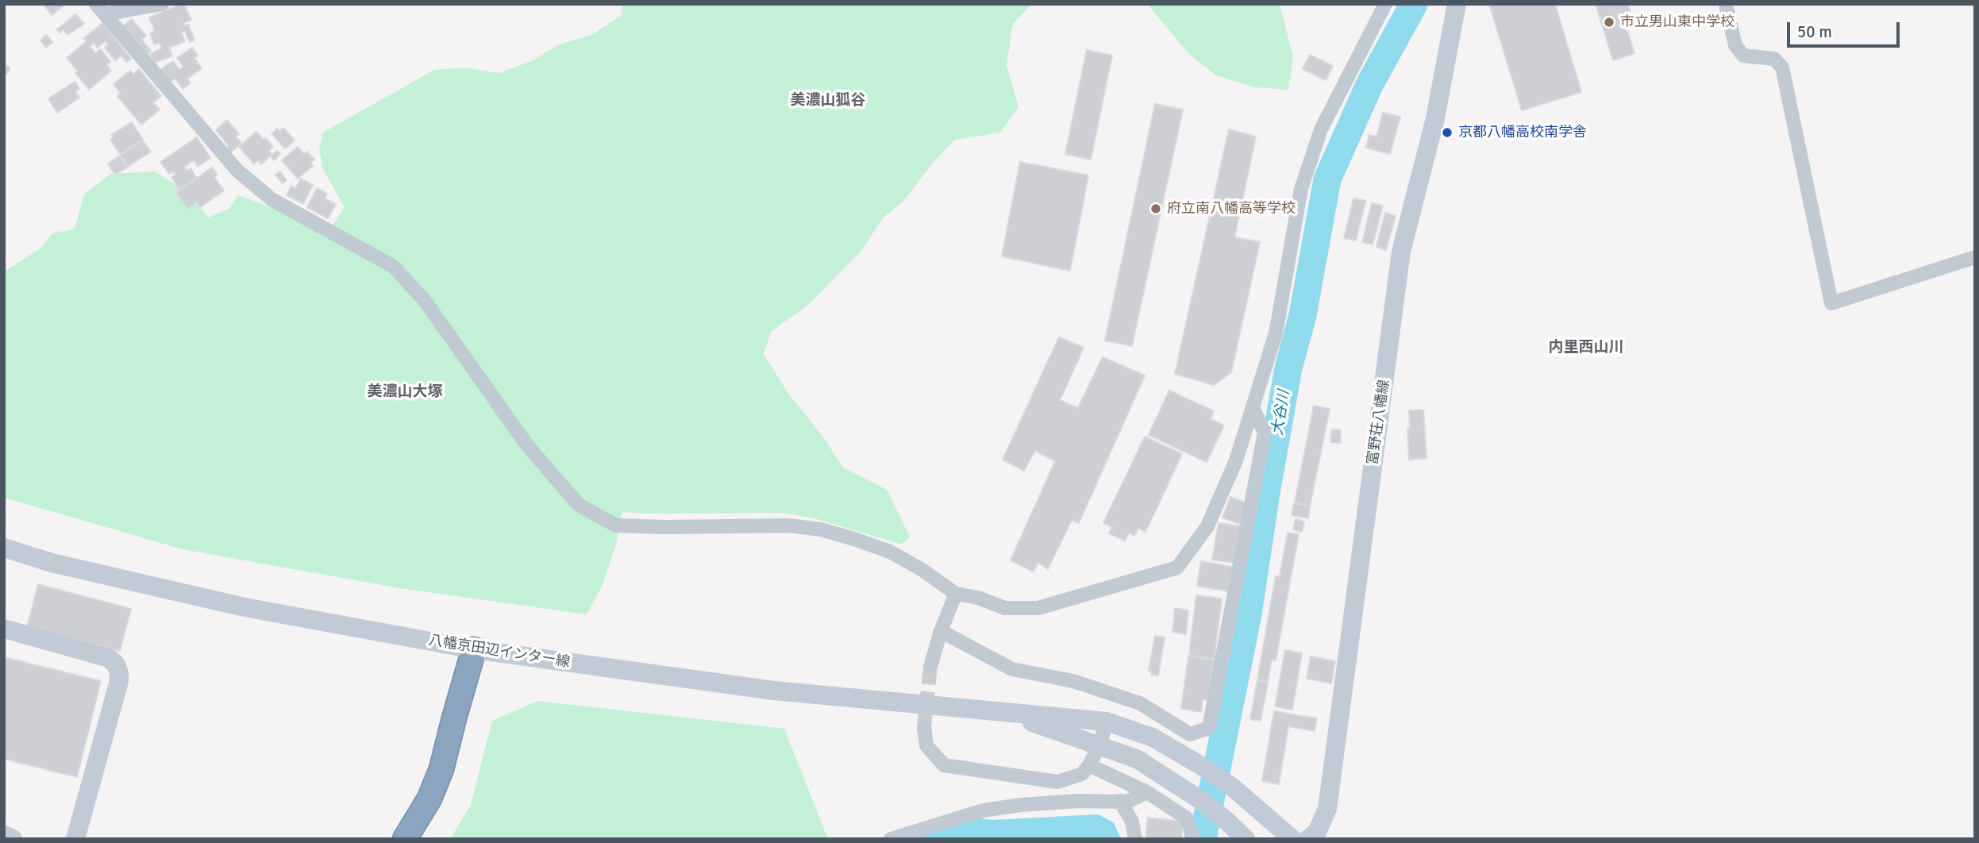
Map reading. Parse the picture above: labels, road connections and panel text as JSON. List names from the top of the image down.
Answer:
{
  "streets": {
    "main road": ["富野荘八幡線", "八幡京田辺インター線"]
  },
  "districts": ["美濃山狐谷", "内里西山川", "美濃山大塚"],
  "water": ["大谷川"],
  "places": ["市立男山東中学校", "京都八幡高校南学舎", "府立南八幡高等学校"],
  "scale_bar": "50 m"
}
